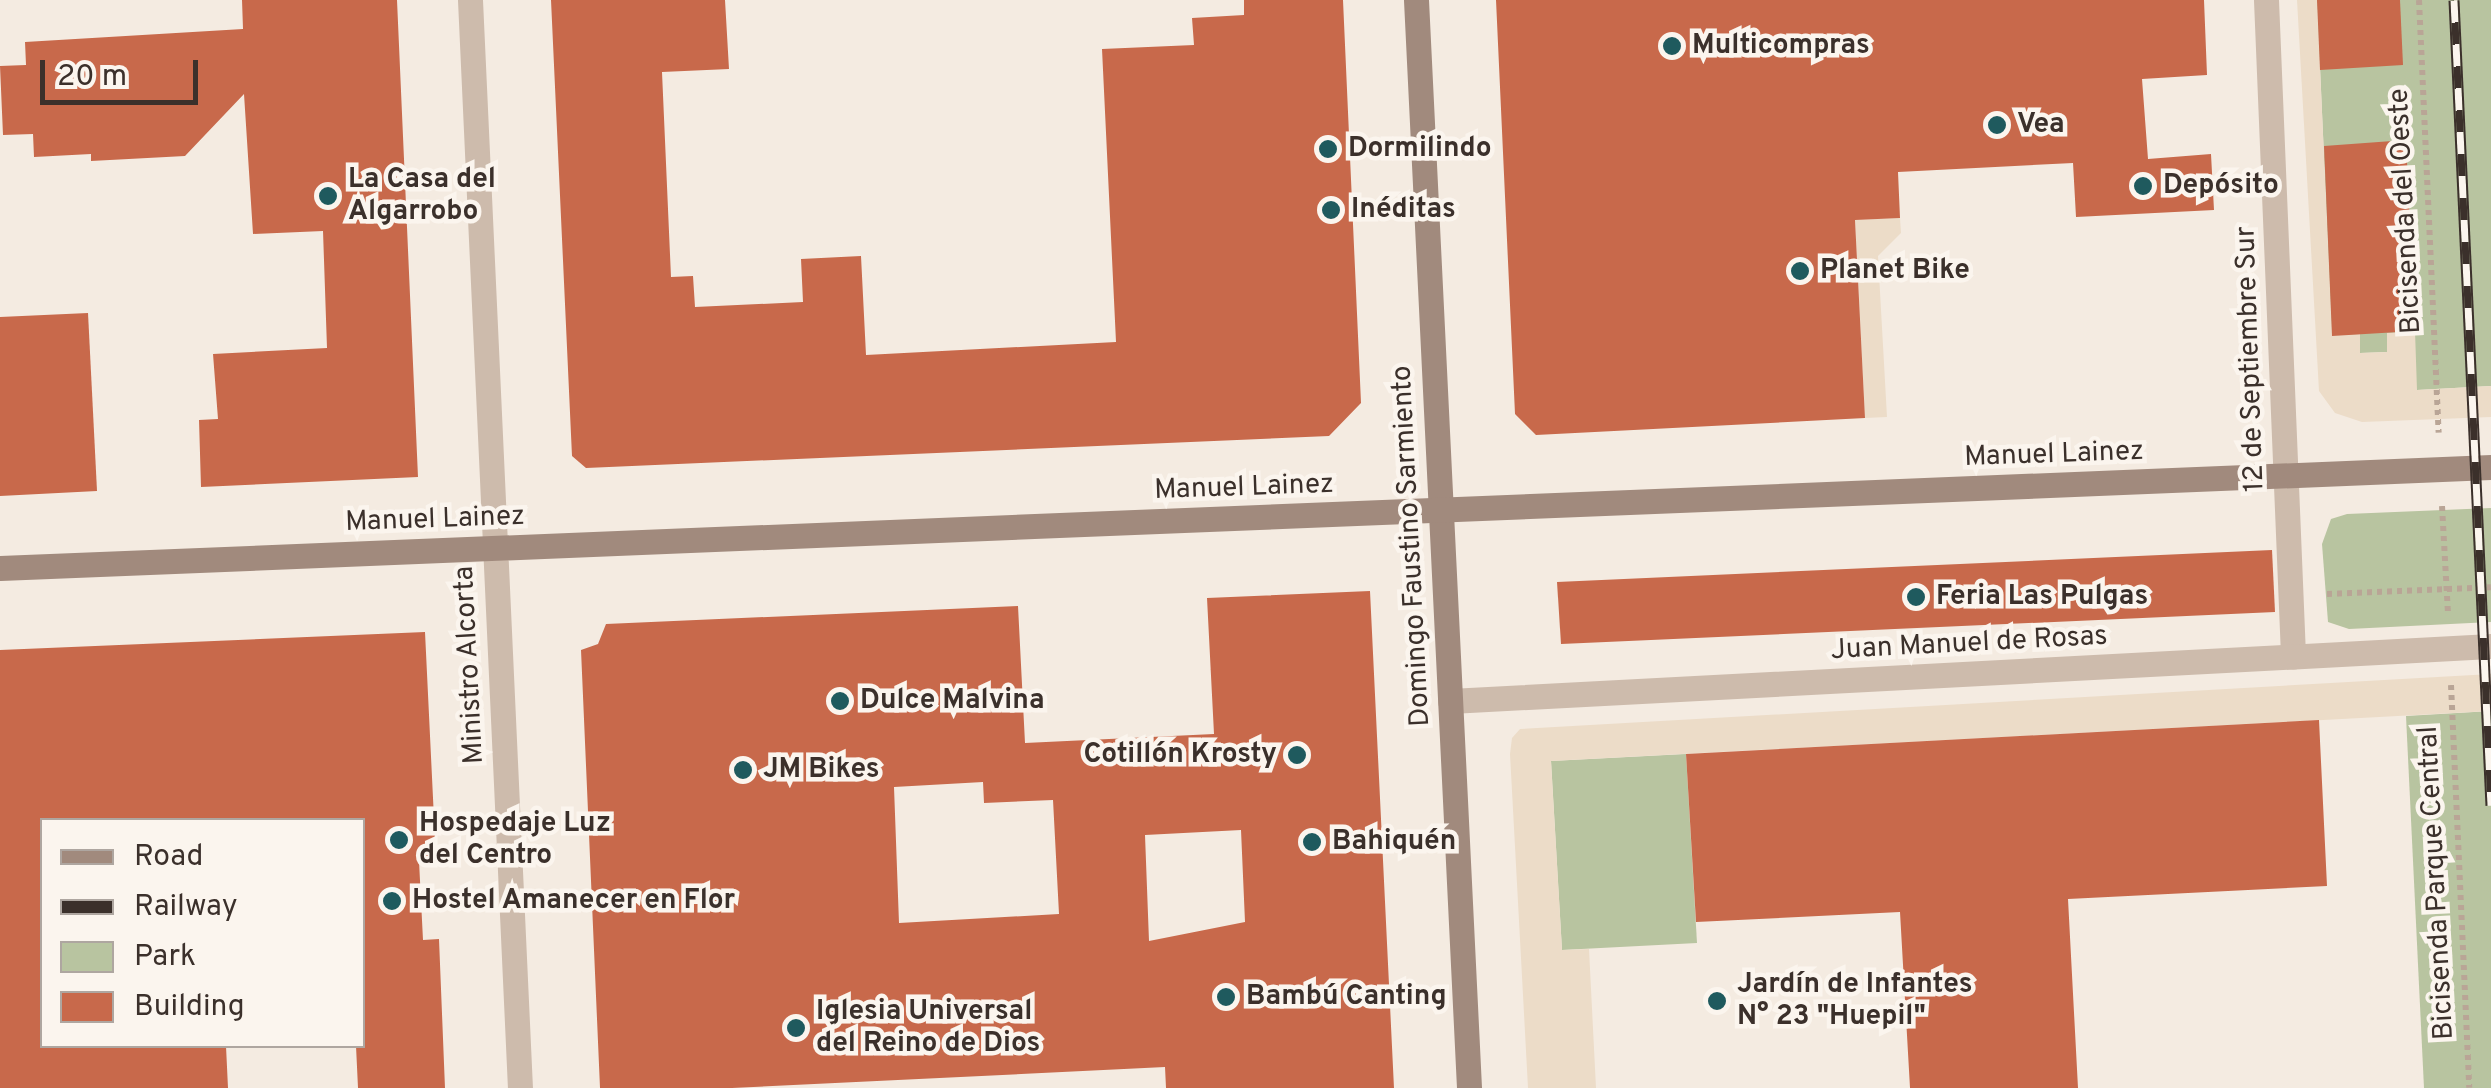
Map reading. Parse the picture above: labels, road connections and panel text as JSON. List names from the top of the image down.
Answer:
{
  "streets": {
    "street": [
      "12 de Septiembre Sur",
      "Manuel Lainez",
      "Domingo Faustino Sarmiento",
      "Juan Manuel de Rosas",
      "Ministro Alcorta"
    ],
    "path": ["Bicisenda del Oeste", "Bicisenda Parque Central"]
  },
  "crossings": [
    ["12 de Septiembre Sur", "Manuel Lainez"],
    ["12 de Septiembre Sur", "Juan Manuel de Rosas"],
    ["Manuel Lainez", "Domingo Faustino Sarmiento"],
    ["Manuel Lainez", "Ministro Alcorta"],
    ["Domingo Faustino Sarmiento", "Juan Manuel de Rosas"]
  ],
  "places": [
    "Multicompras",
    "Vea",
    "Dormilindo",
    "Depósito",
    "La Casa del Algarrobo",
    "Inéditas",
    "Planet Bike",
    "Feria Las Pulgas",
    "Dulce Malvina",
    "Cotillón Krosty",
    "JM Bikes",
    "Hospedaje Luz del Centro",
    "Bahiquén",
    "Hostel Amanecer en Flor",
    "Bambú Canting",
    "Jardín de Infantes N° 23 \"Huepil\"",
    "Iglesia Universal del Reino de Dios"
  ],
  "legend": [
    "Road",
    "Railway",
    "Park",
    "Building"
  ],
  "scale_bar": "20 m"
}
